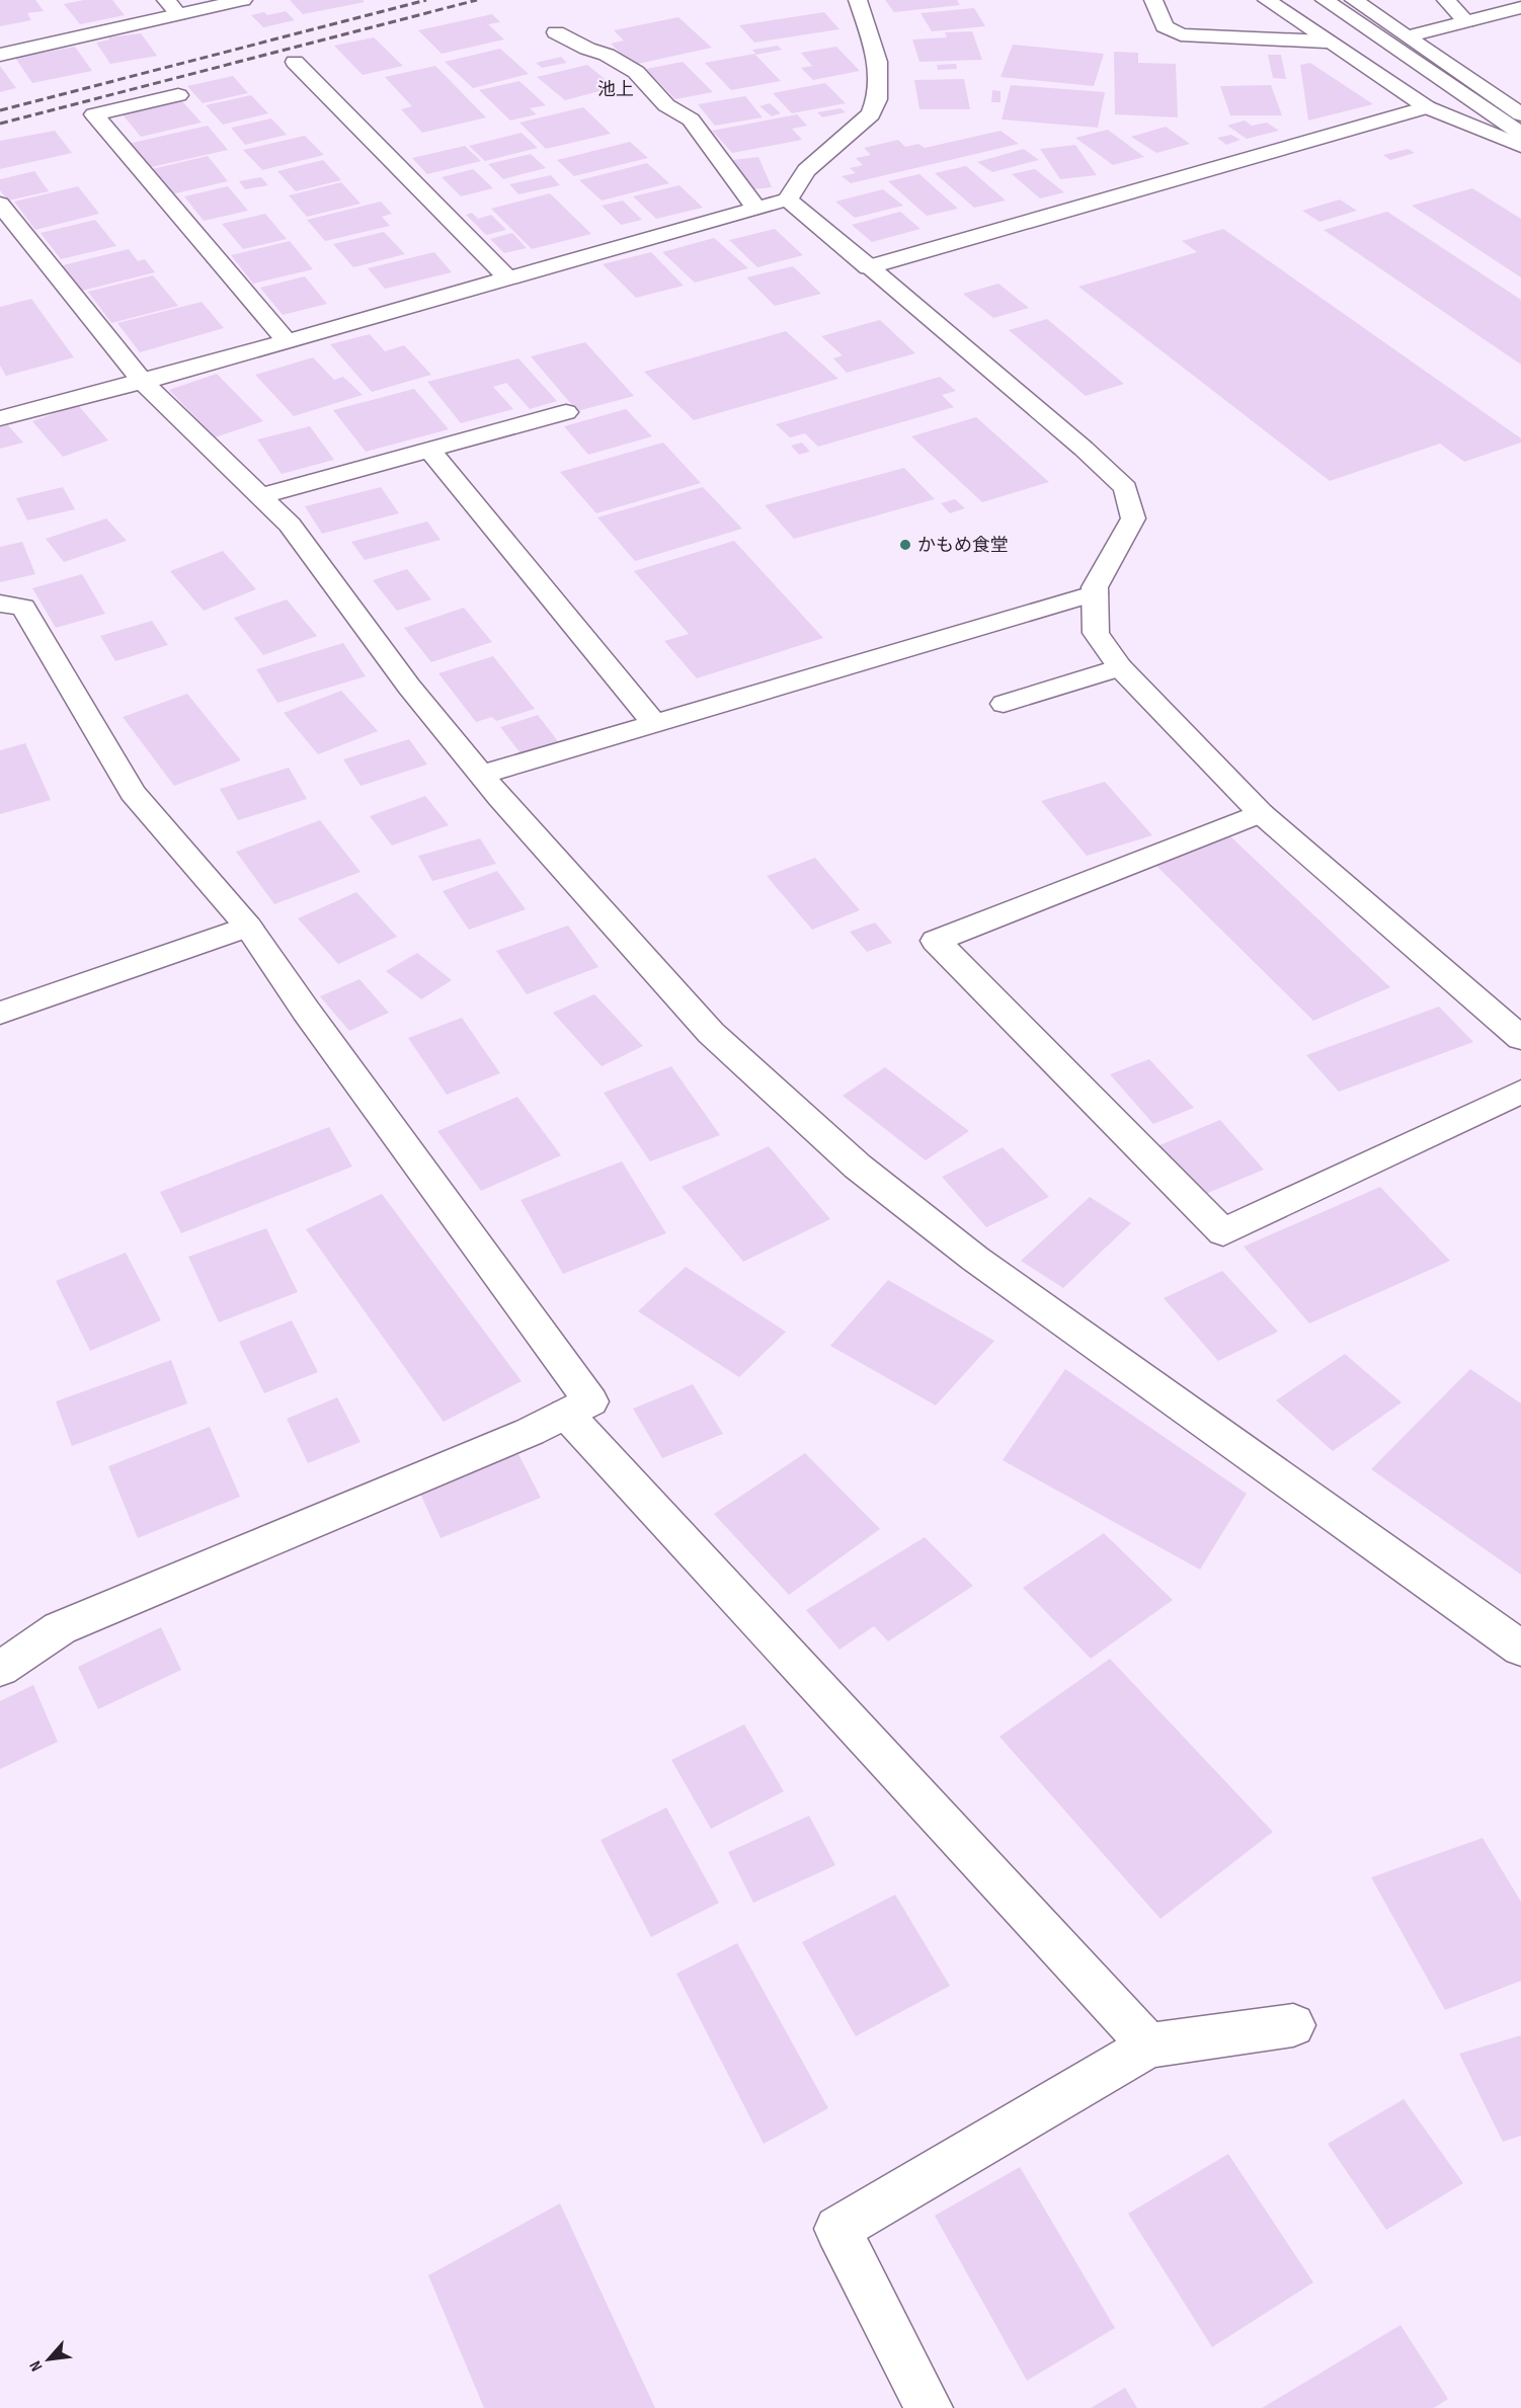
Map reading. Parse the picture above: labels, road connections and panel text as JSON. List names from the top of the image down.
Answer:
{
  "districts": ["池上"],
  "places": ["かもめ食堂"],
  "north": "bottom left"
}
